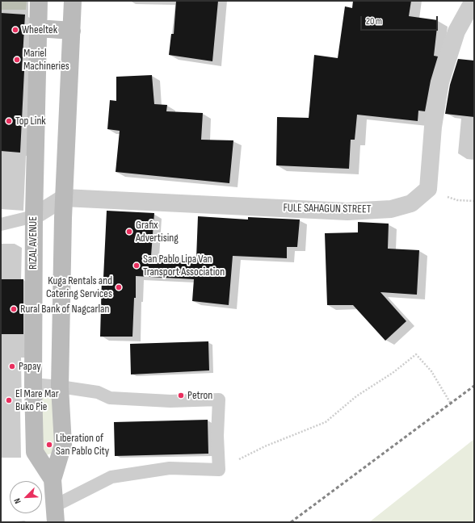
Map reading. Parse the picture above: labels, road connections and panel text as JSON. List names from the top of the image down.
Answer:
{
  "streets": {
    "main road": ["RIZAL AVENUE"],
    "street": ["FULE SAHAGUN STREET"]
  },
  "crossings": [
    ["FULE SAHAGUN STREET", "RIZAL AVENUE"]
  ],
  "places": [
    "Wheeltek",
    "Mariel Machineries",
    "Top Link",
    "Grafix Advertising",
    "San Pablo Lipa Van Transport Association",
    "Kuga Rentals and Catering Services",
    "Rural Bank of Nagcarlan",
    "Papay",
    "Petron",
    "El Mare Mar Buko Pie",
    "Liberation of San Pablo City"
  ],
  "scale_bar": "20 m",
  "north": "bottom left"
}
